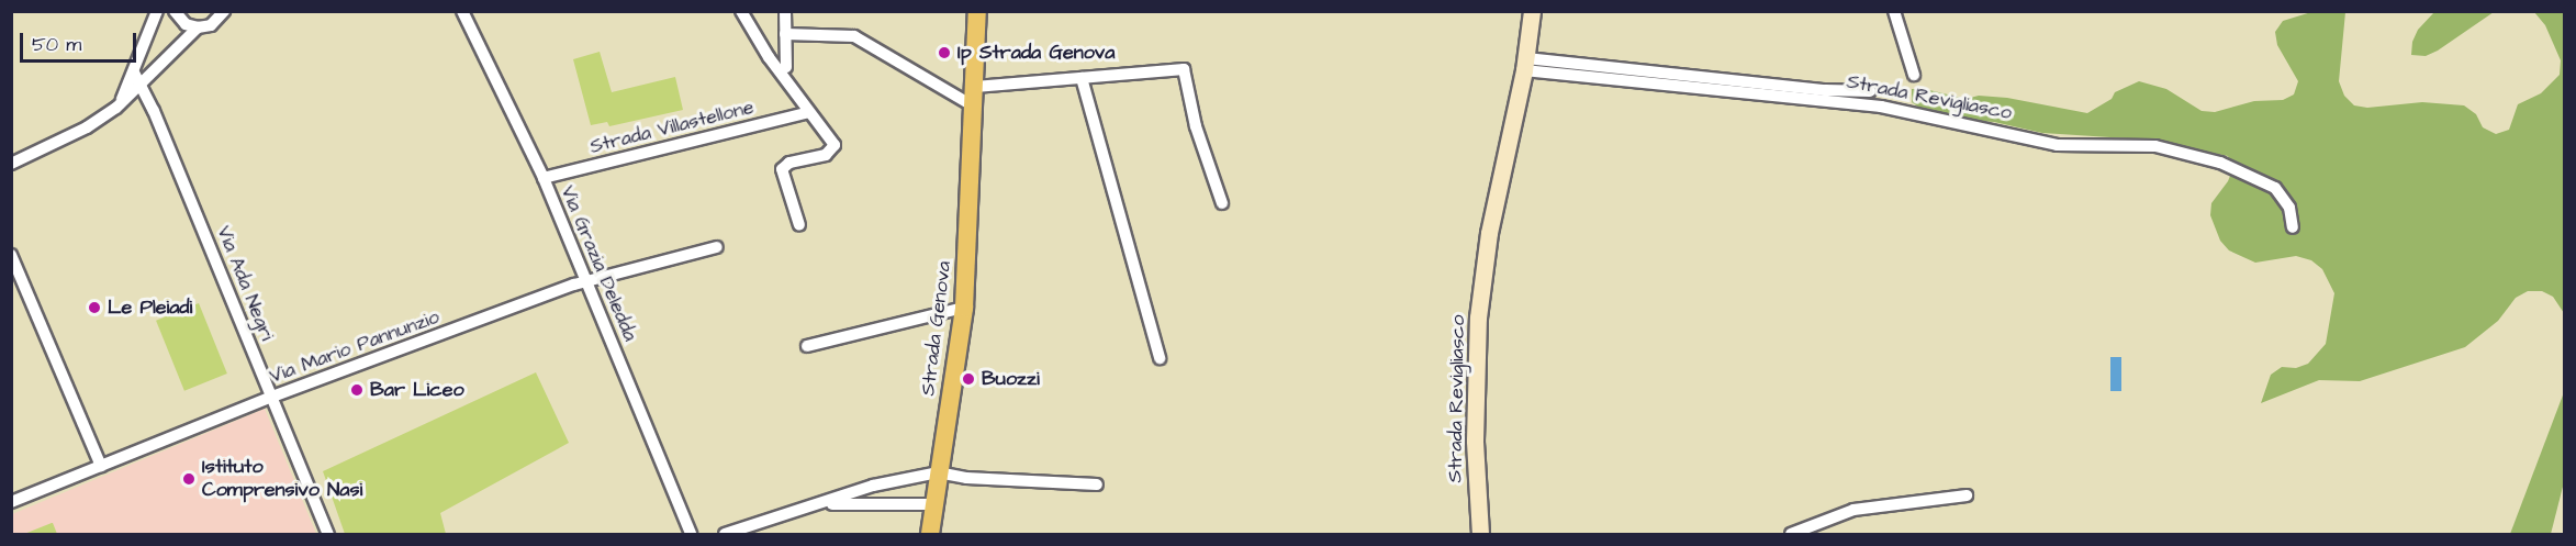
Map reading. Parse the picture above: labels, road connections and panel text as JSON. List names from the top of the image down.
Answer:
{
  "streets": {
    "main road": ["Strada Genova"],
    "street": [
      "Strada Revigliasco",
      "Strada Villastellone",
      "Via Grazia Deledda",
      "Via Ada Negri",
      "Via Mario Pannunzio"
    ]
  },
  "crossings": [
    ["Strada Villastellone", "Via Grazia Deledda"],
    ["Via Grazia Deledda", "Via Mario Pannunzio"],
    ["Via Ada Negri", "Via Mario Pannunzio"]
  ],
  "places": [
    "Ip Strada Genova",
    "Le Pleiadi",
    "Buozzi",
    "Bar Liceo",
    "Istituto Comprensivo Nasi"
  ],
  "scale_bar": "50 m"
}
